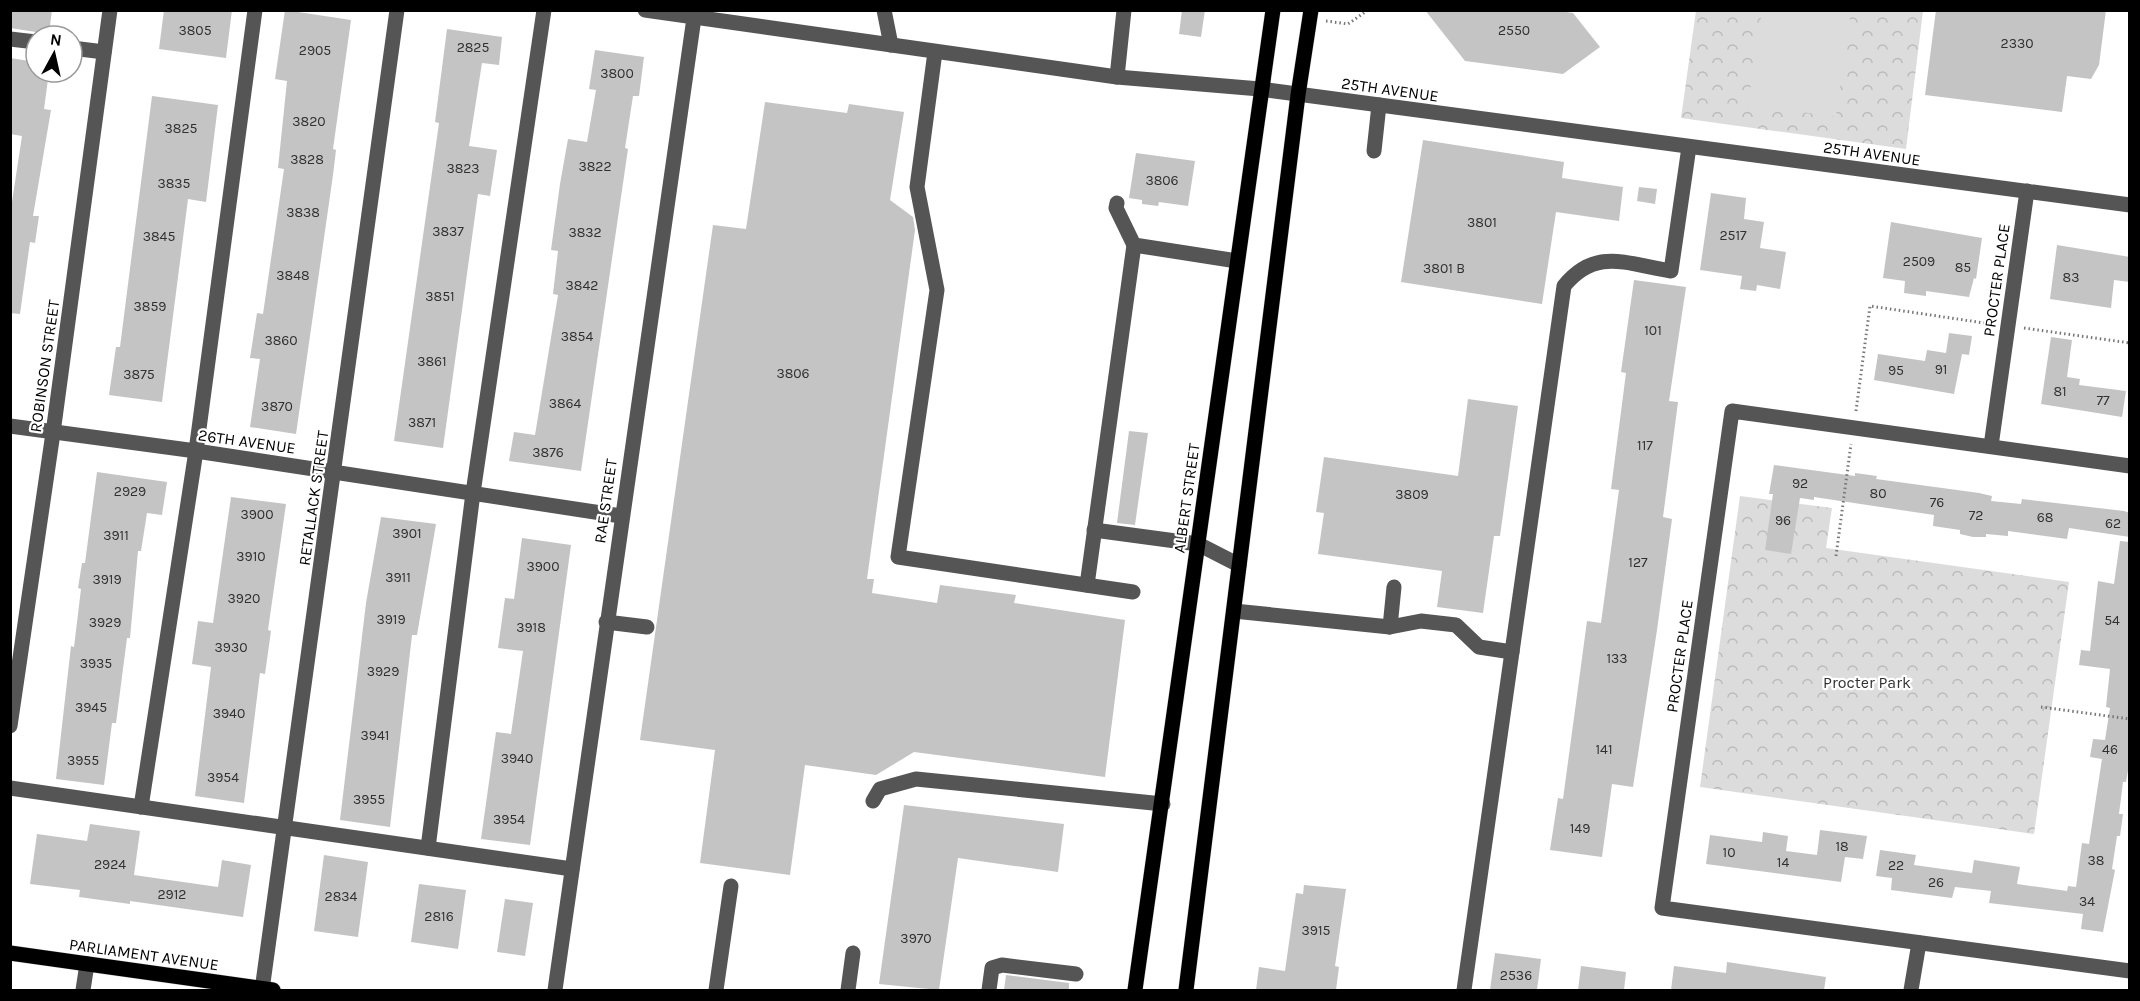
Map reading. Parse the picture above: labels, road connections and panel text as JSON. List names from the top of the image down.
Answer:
{
  "streets": {
    "main road": ["ALBERT STREET", "PARLIAMENT AVENUE"],
    "street": [
      "25TH AVENUE",
      "PROCTER PLACE",
      "ROBINSON STREET",
      "26TH AVENUE",
      "RETALLACK STREET",
      "RAE STREET"
    ]
  },
  "crossings": [
    ["25TH AVENUE", "PROCTER PLACE"],
    ["25TH AVENUE", "ALBERT STREET"],
    ["25TH AVENUE", "RAE STREET"],
    ["ROBINSON STREET", "26TH AVENUE"],
    ["26TH AVENUE", "RETALLACK STREET"],
    ["26TH AVENUE", "RAE STREET"],
    ["RETALLACK STREET", "PARLIAMENT AVENUE"]
  ],
  "parks": ["Procter Park"],
  "house_numbers": [
    "3805",
    "2550",
    "2330",
    "2825",
    "2905",
    "3800",
    "3820",
    "3825",
    "3828",
    "3822",
    "3823",
    "3806",
    "3835",
    "3838",
    "3801",
    "3837",
    "3832",
    "2517",
    "3845",
    "2509",
    "85",
    "3801 B",
    "3848",
    "83",
    "3842",
    "3851",
    "3859",
    "101",
    "3854",
    "3860",
    "3861",
    "91",
    "95",
    "3806",
    "3875",
    "81",
    "77",
    "3864",
    "3870",
    "3871",
    "117",
    "3876",
    "92",
    "2929",
    "80",
    "3809",
    "76",
    "3900",
    "72",
    "68",
    "96",
    "62",
    "3901",
    "3911",
    "3910",
    "127",
    "3900",
    "3911",
    "3919",
    "3920",
    "3919",
    "54",
    "3929",
    "3918",
    "3930",
    "133",
    "3935",
    "3929",
    "3945",
    "3940",
    "3941",
    "141",
    "46",
    "3940",
    "3955",
    "3954",
    "3955",
    "3954",
    "149",
    "18",
    "10",
    "38",
    "14",
    "2924",
    "22",
    "26",
    "2912",
    "2834",
    "34",
    "2816",
    "3915",
    "3970",
    "2536"
  ],
  "north": "top"
}
